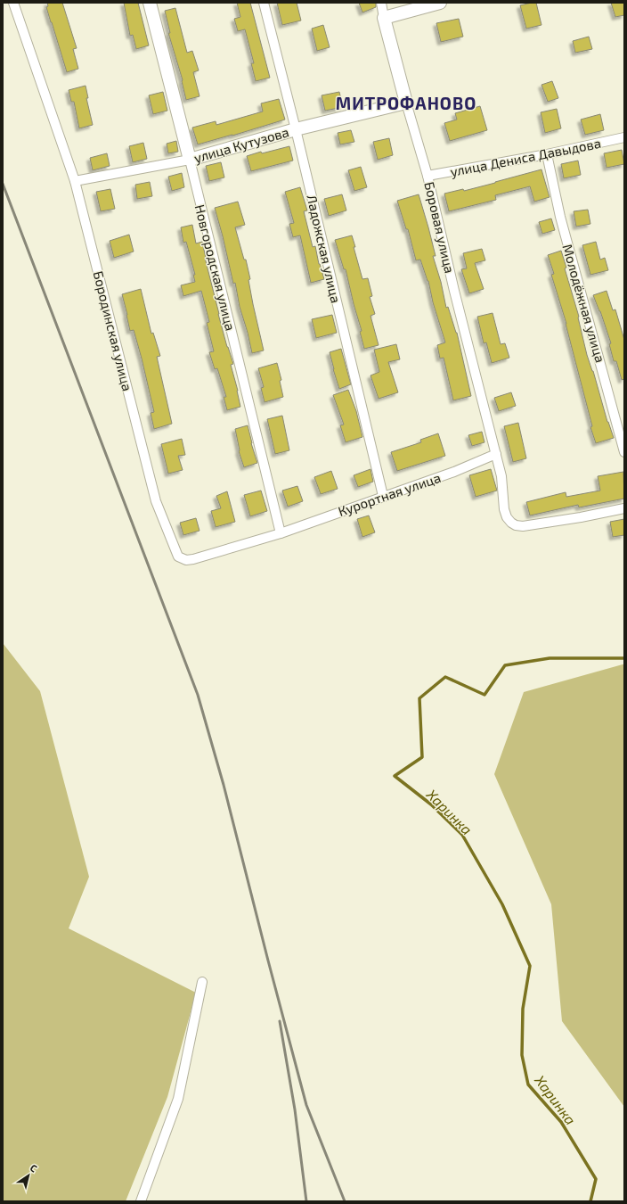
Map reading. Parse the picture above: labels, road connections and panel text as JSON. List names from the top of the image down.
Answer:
{
  "streets": {
    "street": [
      "улица Кутузова",
      "улица Дениса Давыдова",
      "Боровая улица",
      "Ладожская улица",
      "Новгородская улица",
      "Молодёжная улица",
      "Бородинская улица",
      "Курортная улица"
    ]
  },
  "crossings": [
    ["улица Кутузова", "Боровая улица"],
    ["улица Кутузова", "Ладожская улица"],
    ["улица Кутузова", "Новгородская улица"],
    ["улица Кутузова", "Бородинская улица"],
    ["улица Дениса Давыдова", "Боровая улица"],
    ["улица Дениса Давыдова", "Молодёжная улица"],
    ["Боровая улица", "Курортная улица"],
    ["Ладожская улица", "Курортная улица"],
    ["Новгородская улица", "Бородинская улица"],
    ["Новгородская улица", "Курортная улица"],
    ["Бородинская улица", "Курортная улица"]
  ],
  "districts": ["МИТРОФАНОВО"],
  "water": ["Харинка"],
  "north": "top right"
}
